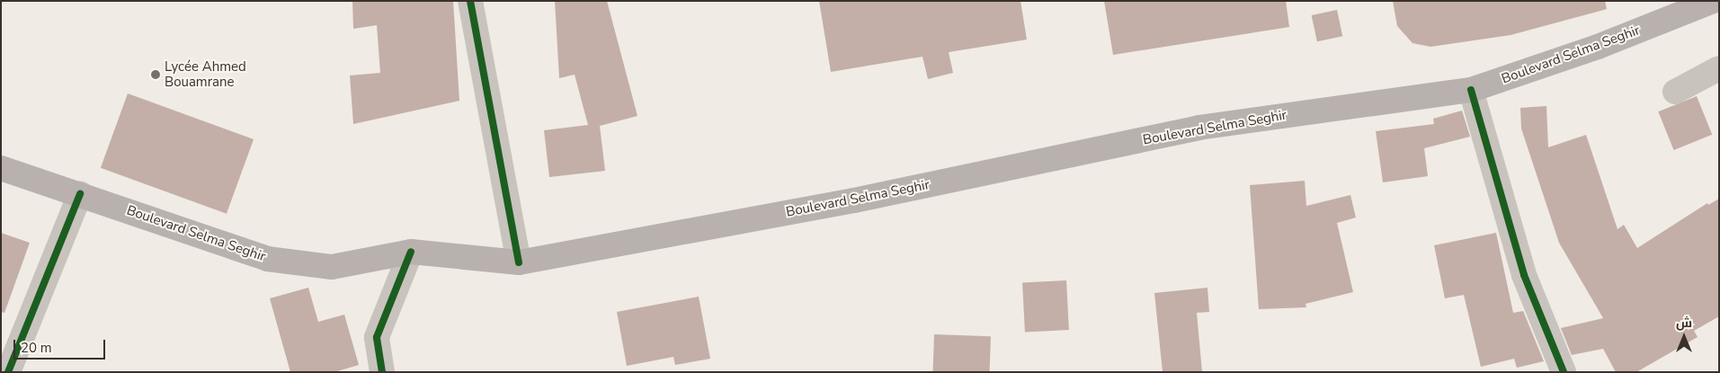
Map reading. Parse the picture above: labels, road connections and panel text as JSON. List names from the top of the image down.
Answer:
{
  "streets": {
    "main road": ["Boulevard Selma Seghir"]
  },
  "places": ["Lycée Ahmed Bouamrane"],
  "scale_bar": "20 m",
  "north": "top"
}
